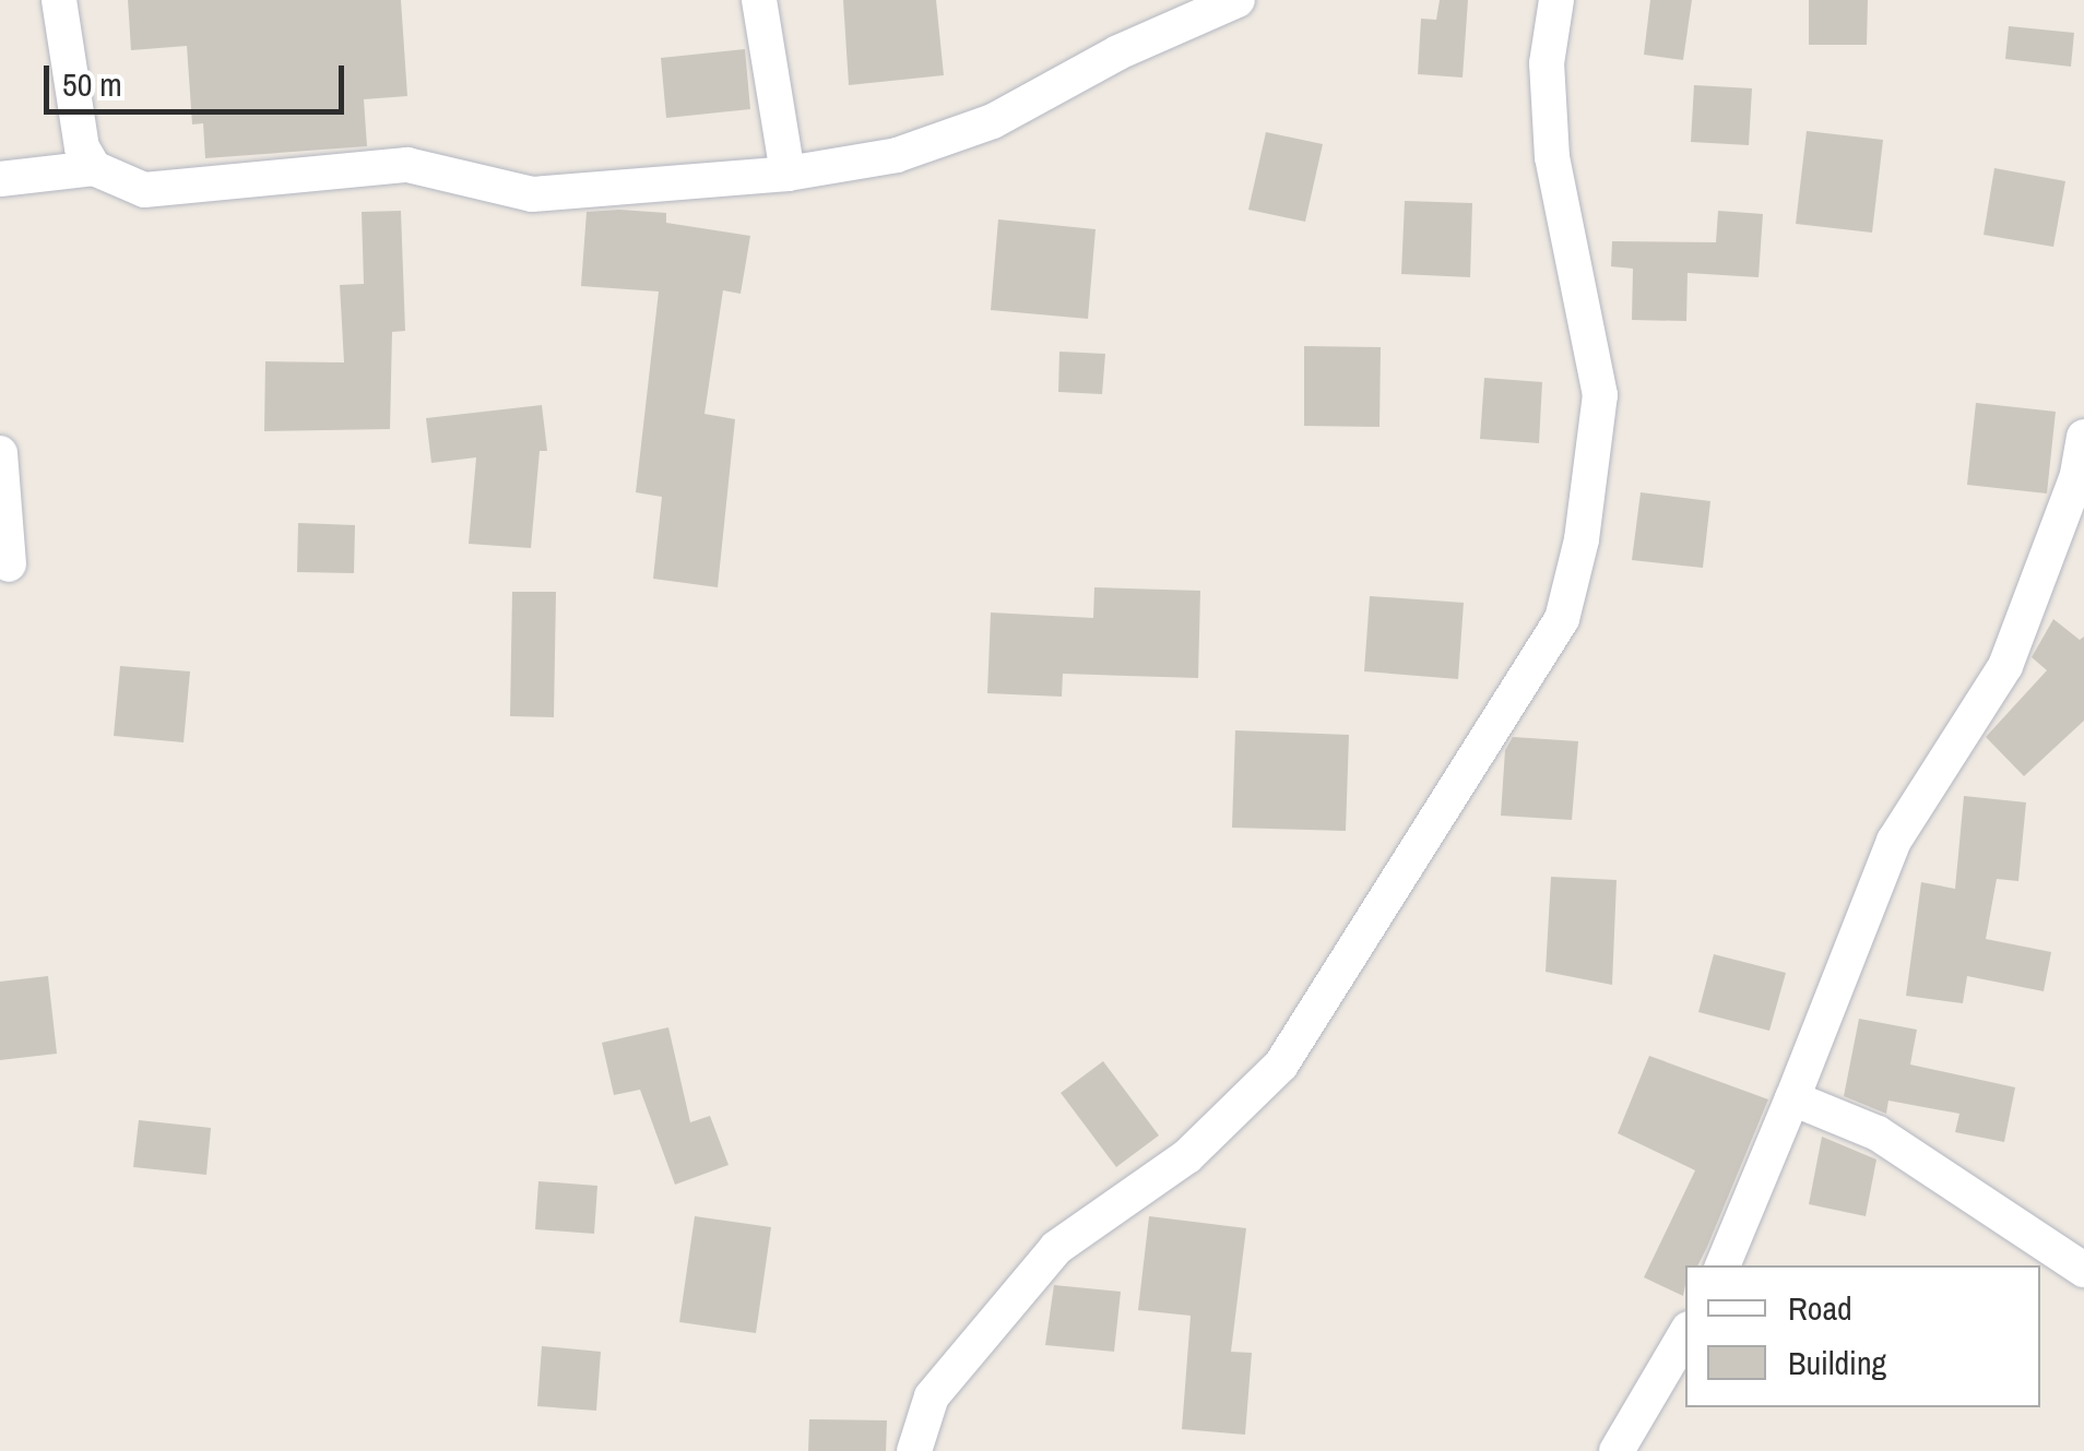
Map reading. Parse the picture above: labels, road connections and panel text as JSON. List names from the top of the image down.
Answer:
{
  "legend": ["Road", "Building"],
  "scale_bar": "50 m"
}
